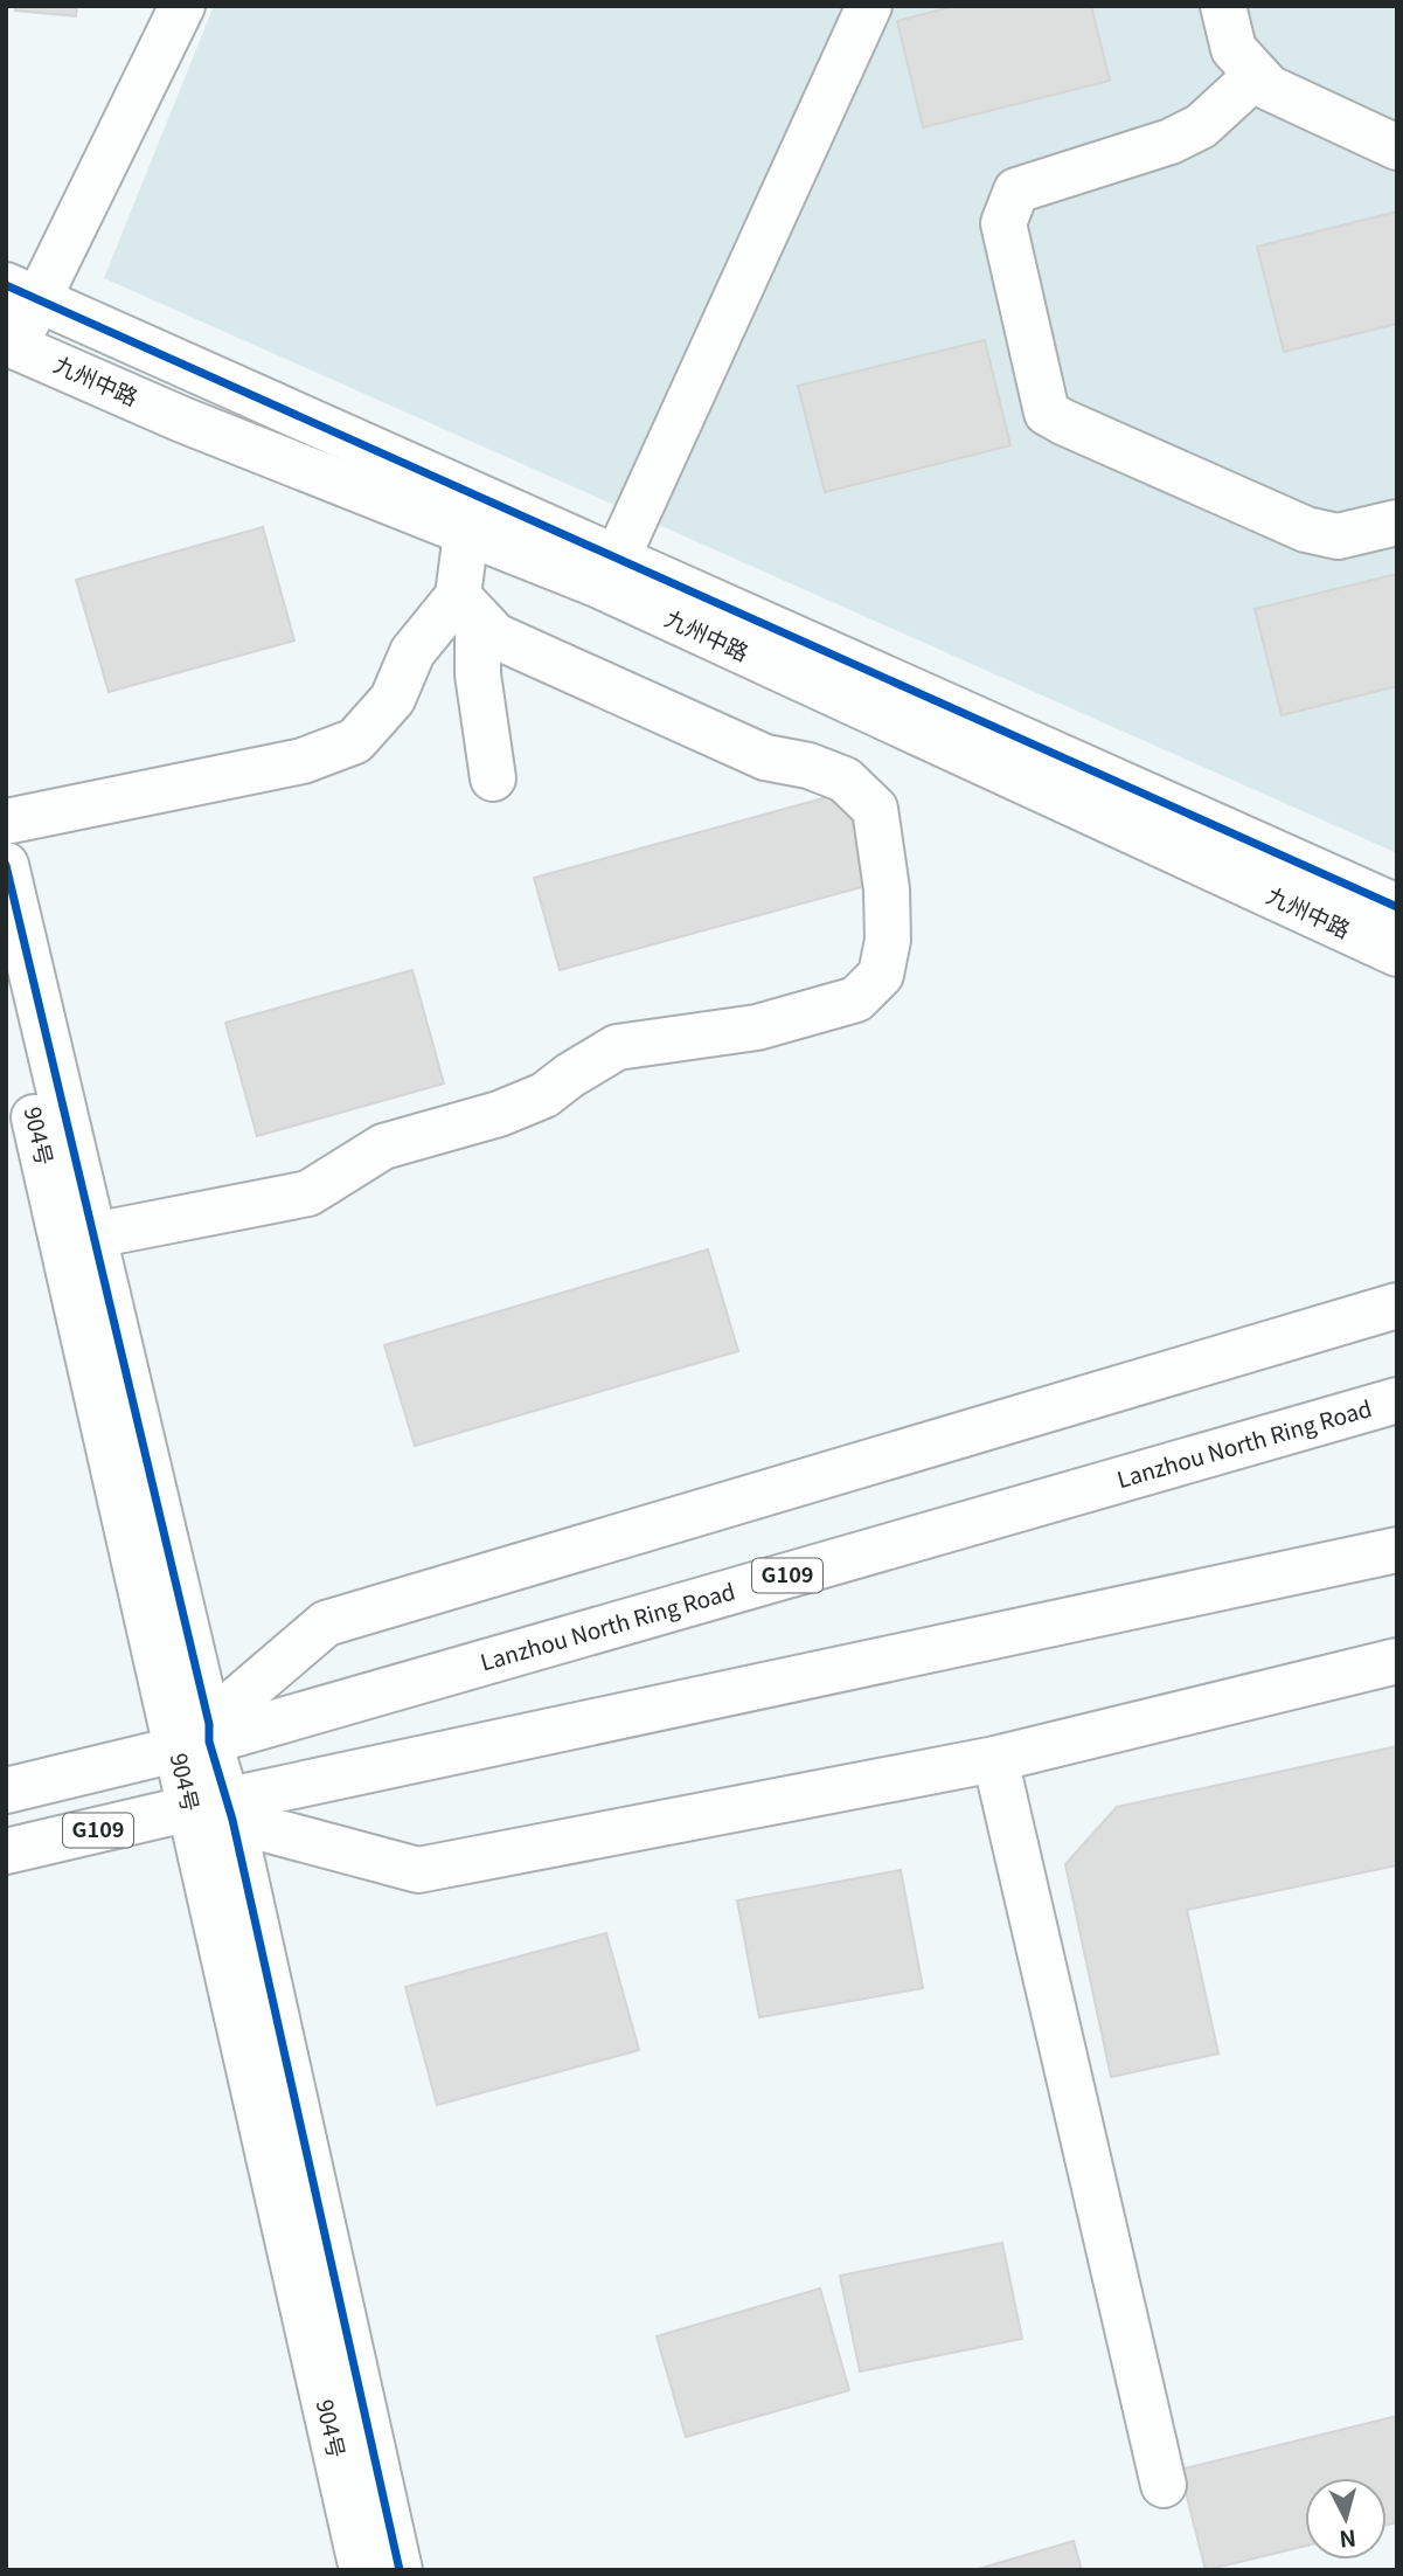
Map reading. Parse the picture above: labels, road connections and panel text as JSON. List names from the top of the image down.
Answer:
{
  "streets": {
    "main road": [
      "九州中路",
      "904号",
      "Lanzhou North Ring Road",
      "G109"
    ]
  },
  "crossings": [
    ["904号", "Lanzhou North Ring Road"],
    ["904号", "G109"]
  ],
  "north": "bottom"
}
